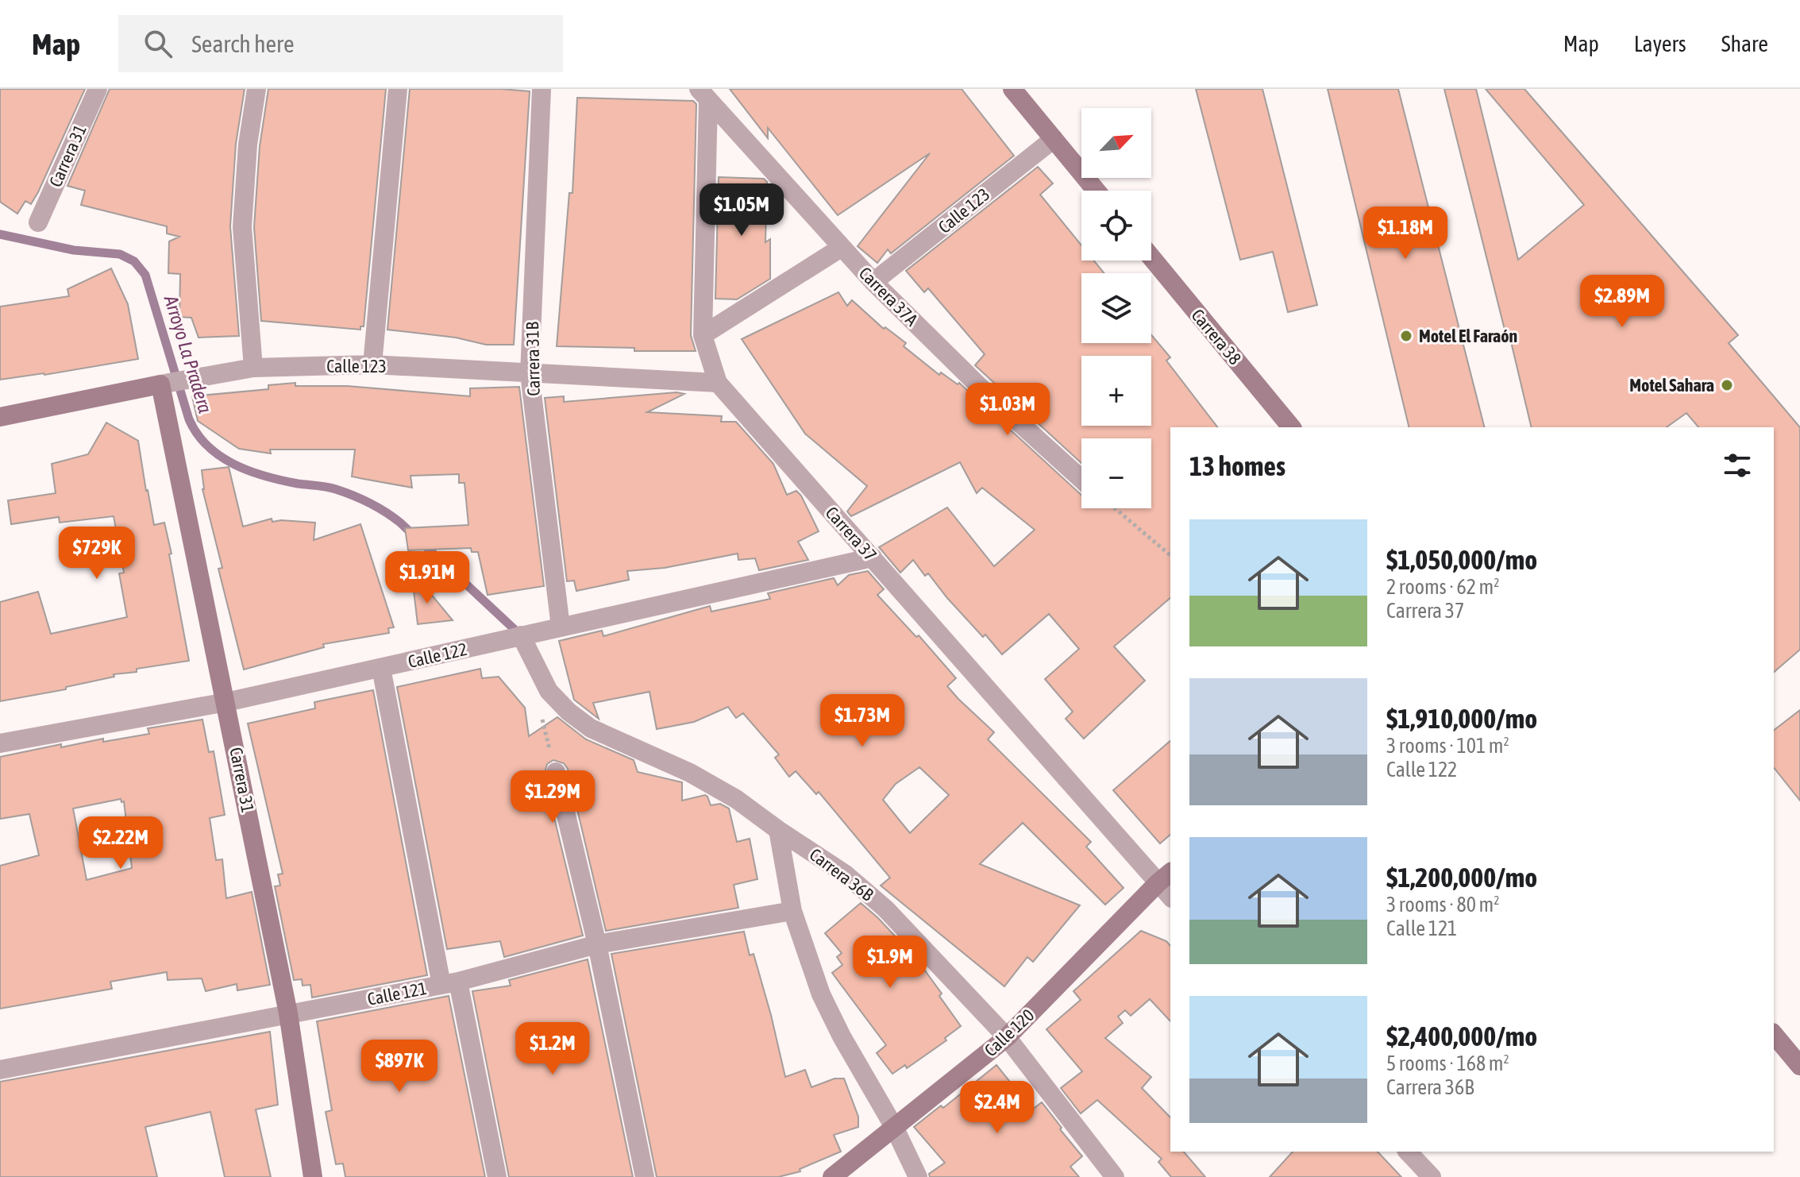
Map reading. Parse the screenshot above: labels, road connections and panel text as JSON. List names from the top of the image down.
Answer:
{
  "streets": {
    "street": [
      "Carrera 31",
      "Calle 123",
      "Carrera 37A",
      "Carrera 38",
      "Carrera 31B",
      "Carrera 37",
      "Calle 122",
      "Carrera 36B",
      "Calle 121",
      "Calle 120"
    ]
  },
  "crossings": [
    ["Carrera 31", "Calle 123"],
    ["Carrera 31", "Calle 122"],
    ["Carrera 31", "Calle 121"],
    ["Calle 123", "Carrera 37A"],
    ["Calle 123", "Carrera 31B"],
    ["Calle 123", "Carrera 37"],
    ["Carrera 37A", "Carrera 37"],
    ["Carrera 31B", "Calle 122"],
    ["Carrera 37", "Calle 122"],
    ["Carrera 37", "Calle 120"],
    ["Calle 122", "Carrera 36B"],
    ["Carrera 36B", "Calle 120"]
  ],
  "water": ["Arroyo La Pradera"],
  "places": ["Motel El Faraón", "Motel Sahara"],
  "north": "top right",
  "page": {
    "header": "Map",
    "search": "Search here",
    "nav": ["Map", "Layers", "Share"],
    "map_buttons": ["+", "−"],
    "price": [
      "$1.05M",
      "$1.18M",
      "$2.89M",
      "$1.03M",
      "$729K",
      "$1.91M",
      "$1.73M",
      "$1.29M",
      "$2.22M",
      "$1.9M",
      "$1.2M",
      "$897K",
      "$2.4M"
    ],
    "heading": "13 homes",
    "list": [
      {
        "name": "$1,050,000/mo",
        "note": "2 rooms · 62 m² · Carrera 37"
      },
      {
        "name": "$1,910,000/mo",
        "note": "3 rooms · 101 m² · Calle 122"
      },
      {
        "name": "$1,200,000/mo",
        "note": "3 rooms · 80 m² · Calle 121"
      },
      {
        "name": "$2,400,000/mo",
        "note": "5 rooms · 168 m² · Carrera 36B"
      }
    ]
  }
}
